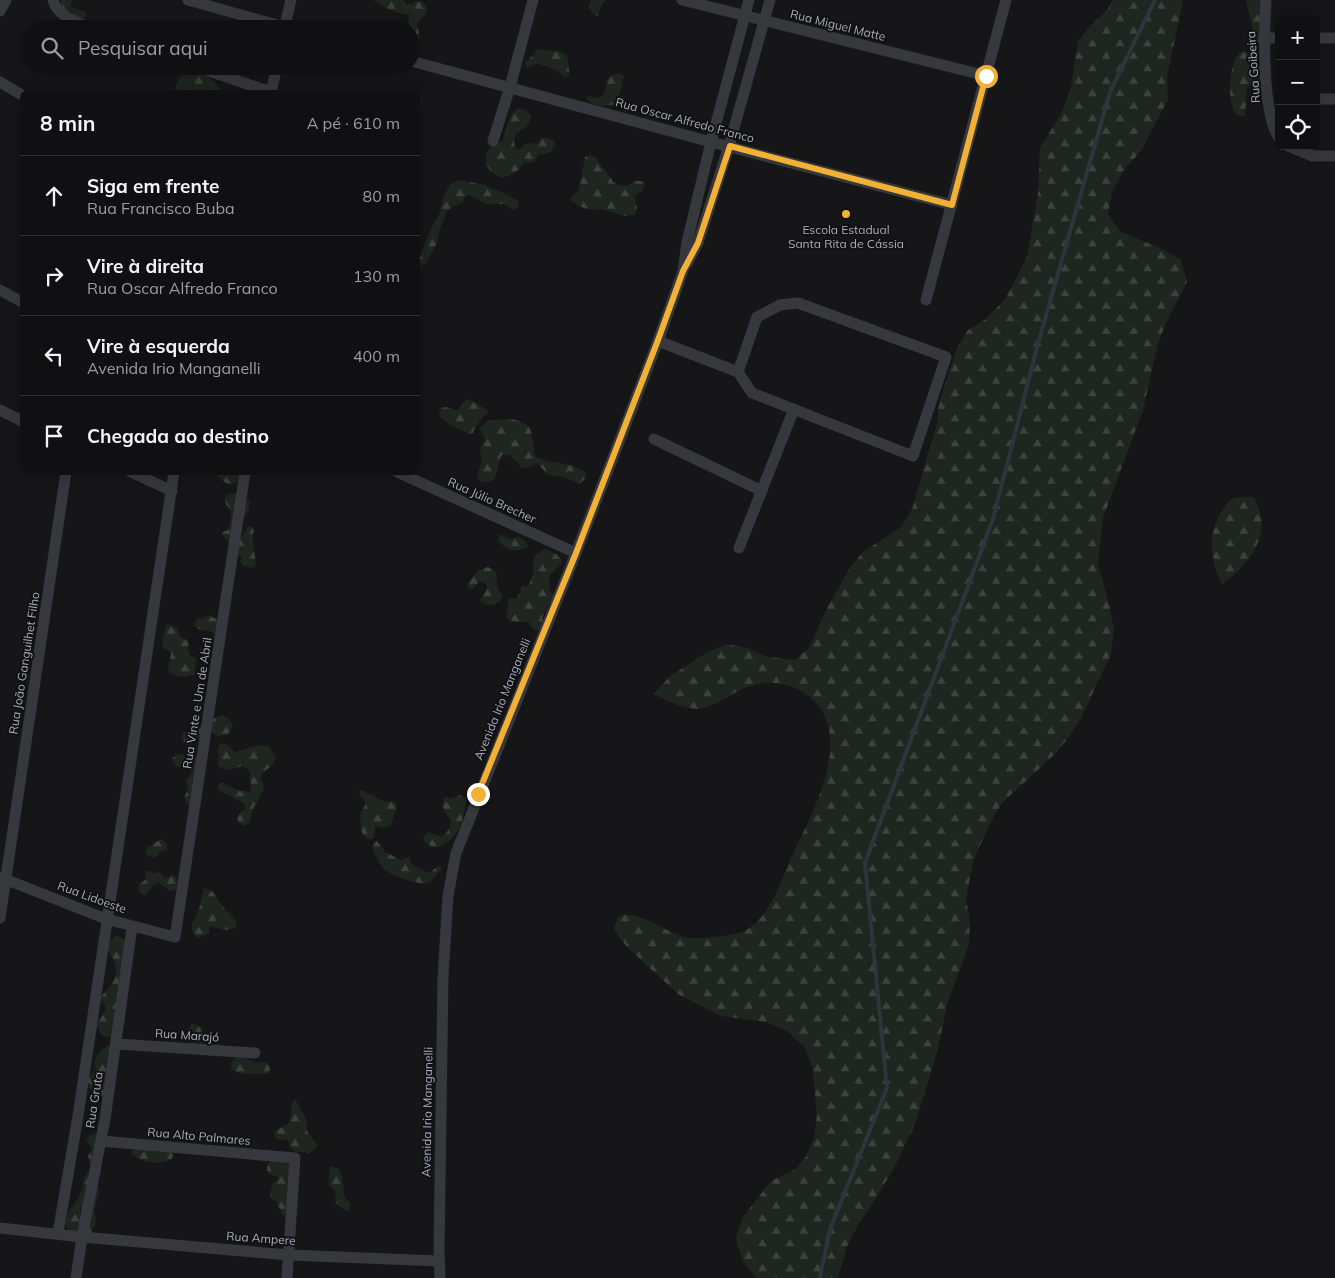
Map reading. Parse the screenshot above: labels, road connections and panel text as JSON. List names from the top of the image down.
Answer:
{
  "streets": {
    "street": [
      "Rua Miguel Matte",
      "Rua Goibeira",
      "Rua Oscar Alfredo Franco",
      "Rua Júlio Brecher",
      "Rua João Ganguilhet Filho",
      "Avenida Irio Manganelli",
      "Rua Vinte e Um de Abril",
      "Rua Lidoeste",
      "Rua Marajó",
      "Rua Gruta",
      "Rua Alto Palmares",
      "Rua Ampere"
    ]
  },
  "crossings": [
    ["Rua Miguel Matte", "Avenida Irio Manganelli"],
    ["Rua Oscar Alfredo Franco", "Avenida Irio Manganelli"],
    ["Rua Júlio Brecher", "Avenida Irio Manganelli"],
    ["Rua João Ganguilhet Filho", "Rua Lidoeste"],
    ["Avenida Irio Manganelli", "Rua Ampere"],
    ["Rua Vinte e Um de Abril", "Rua Lidoeste"],
    ["Rua Lidoeste", "Rua Gruta"],
    ["Rua Marajó", "Rua Gruta"],
    ["Rua Gruta", "Rua Alto Palmares"],
    ["Rua Gruta", "Rua Ampere"],
    ["Rua Alto Palmares", "Rua Ampere"]
  ],
  "places": ["Escola Estadual Santa Rita de Cássia"],
  "page": {
    "map_buttons": ["+", "−"],
    "search": "Pesquisar aqui",
    "heading": ["8 min", "A pé · 610 m"],
    "list": [
      ["Siga em frente", "Rua Francisco Buba", "80 m"],
      ["Vire à direita", "Rua Oscar Alfredo Franco", "130 m"],
      ["Vire à esquerda", "Avenida Irio Manganelli", "400 m"],
      "Chegada ao destino"
    ]
  }
}
